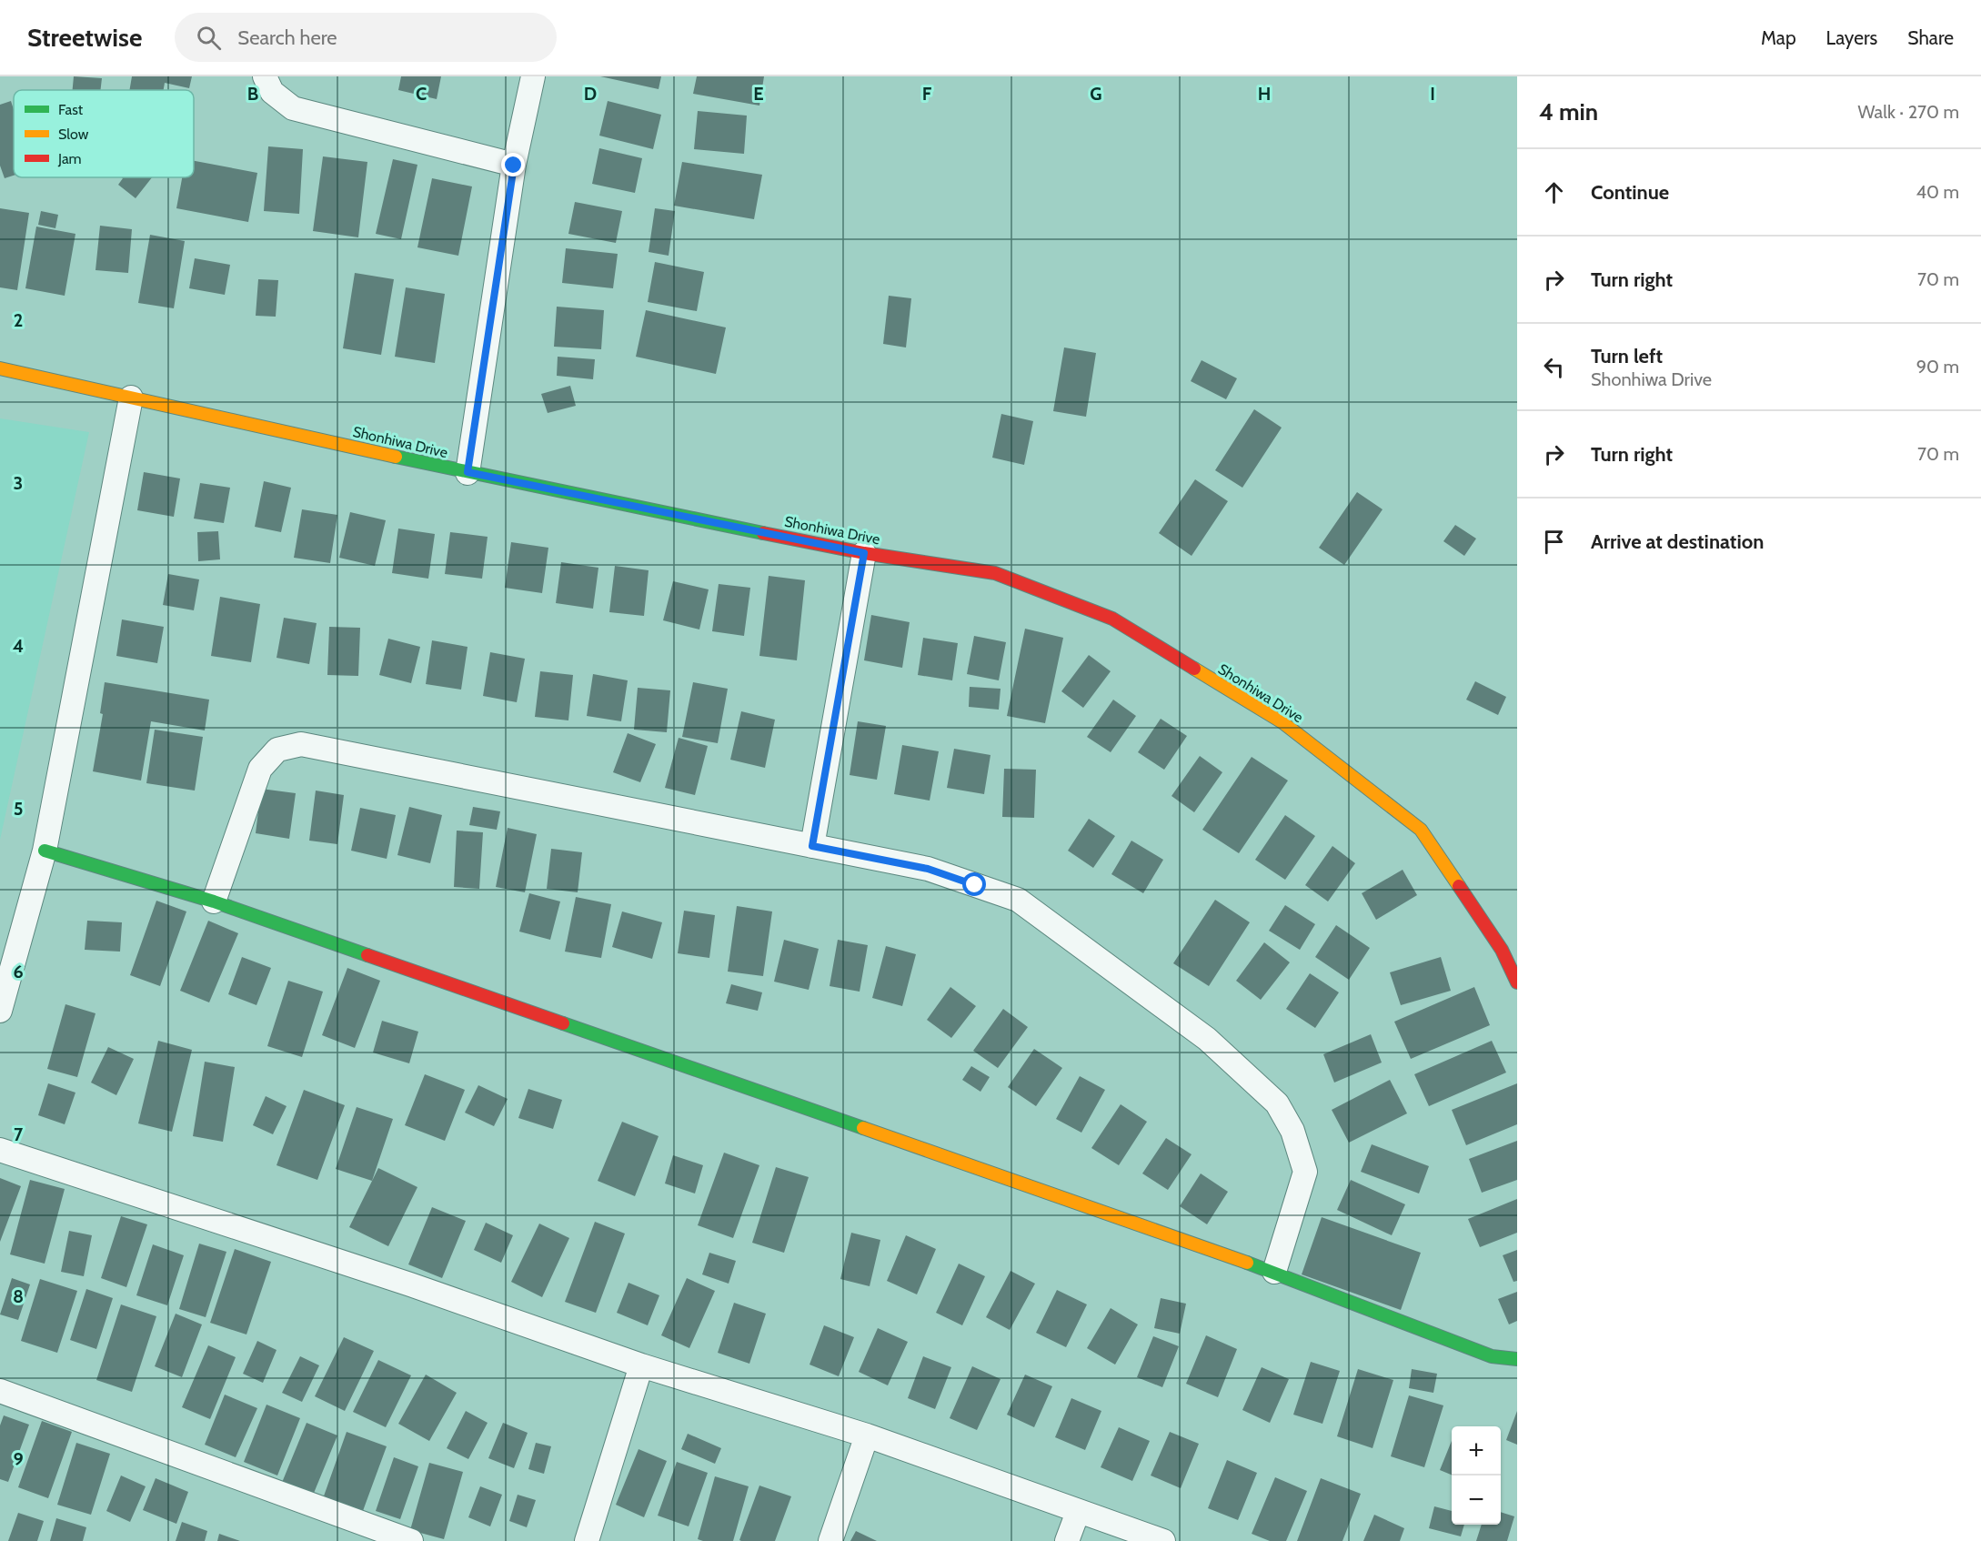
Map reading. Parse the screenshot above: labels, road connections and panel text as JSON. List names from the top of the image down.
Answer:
{
  "streets": {
    "street": ["Shonhiwa Drive"]
  },
  "legend": ["Fast", "Slow", "Jam"],
  "page": {
    "header": "Streetwise",
    "search": "Search here",
    "nav": ["Map", "Layers", "Share"],
    "heading": ["4 min", "Walk · 270 m"],
    "list": [
      ["Continue", "40 m"],
      ["Turn right", "70 m"],
      ["Turn left", "Shonhiwa Drive", "90 m"],
      ["Turn right", "70 m"],
      "Arrive at destination"
    ],
    "map_buttons": ["+", "−"]
  },
  "grid": {
    "columns": [
      "B",
      "C",
      "D",
      "E",
      "F",
      "G",
      "H",
      "I"
    ],
    "rows": [
      "2",
      "3",
      "4",
      "5",
      "6",
      "7",
      "8",
      "9"
    ]
  }
}
